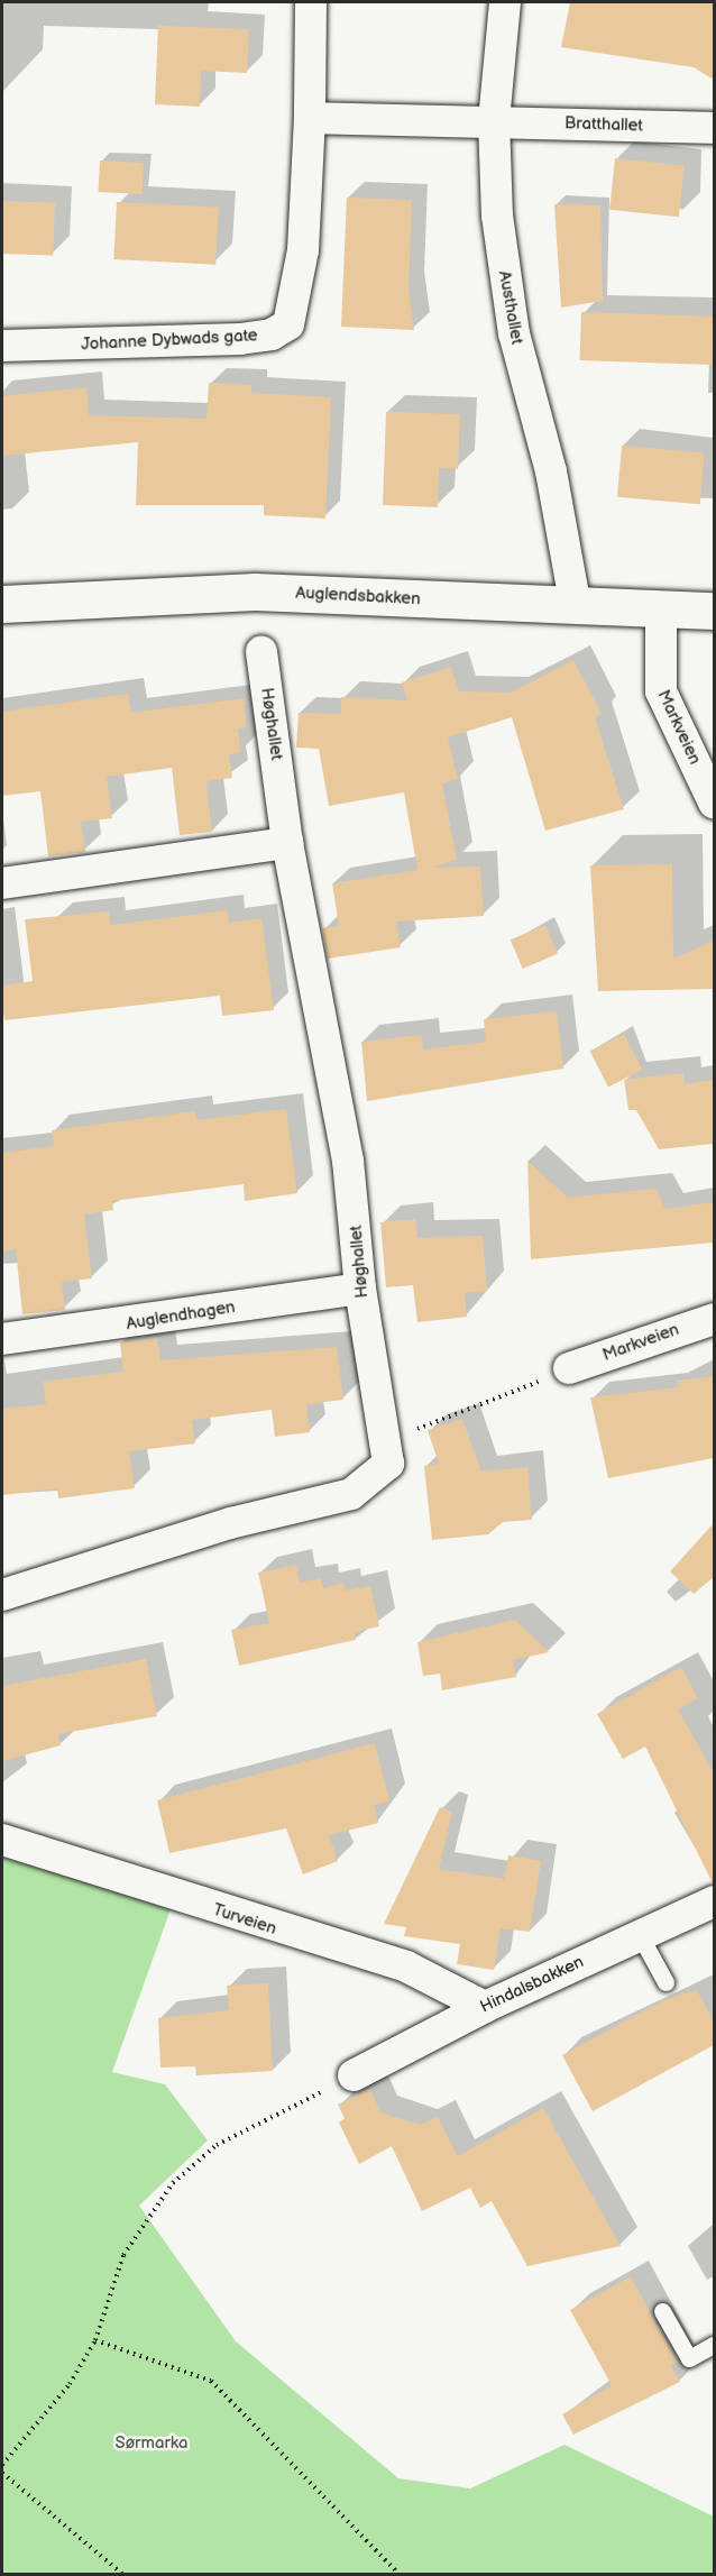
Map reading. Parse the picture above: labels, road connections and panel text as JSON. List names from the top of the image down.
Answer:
{
  "streets": {
    "street": [
      "Bratthallet",
      "Austhallet",
      "Johanne Dybwads gate",
      "Auglendsbakken",
      "Høghallet",
      "Markveien",
      "Auglendhagen",
      "Turveien",
      "Hindalsbakken"
    ]
  },
  "crossings": [
    ["Bratthallet", "Austhallet"],
    ["Austhallet", "Auglendsbakken"],
    ["Auglendsbakken", "Markveien"],
    ["Høghallet", "Auglendhagen"],
    ["Turveien", "Hindalsbakken"]
  ],
  "parks": ["Sørmarka"]
}
